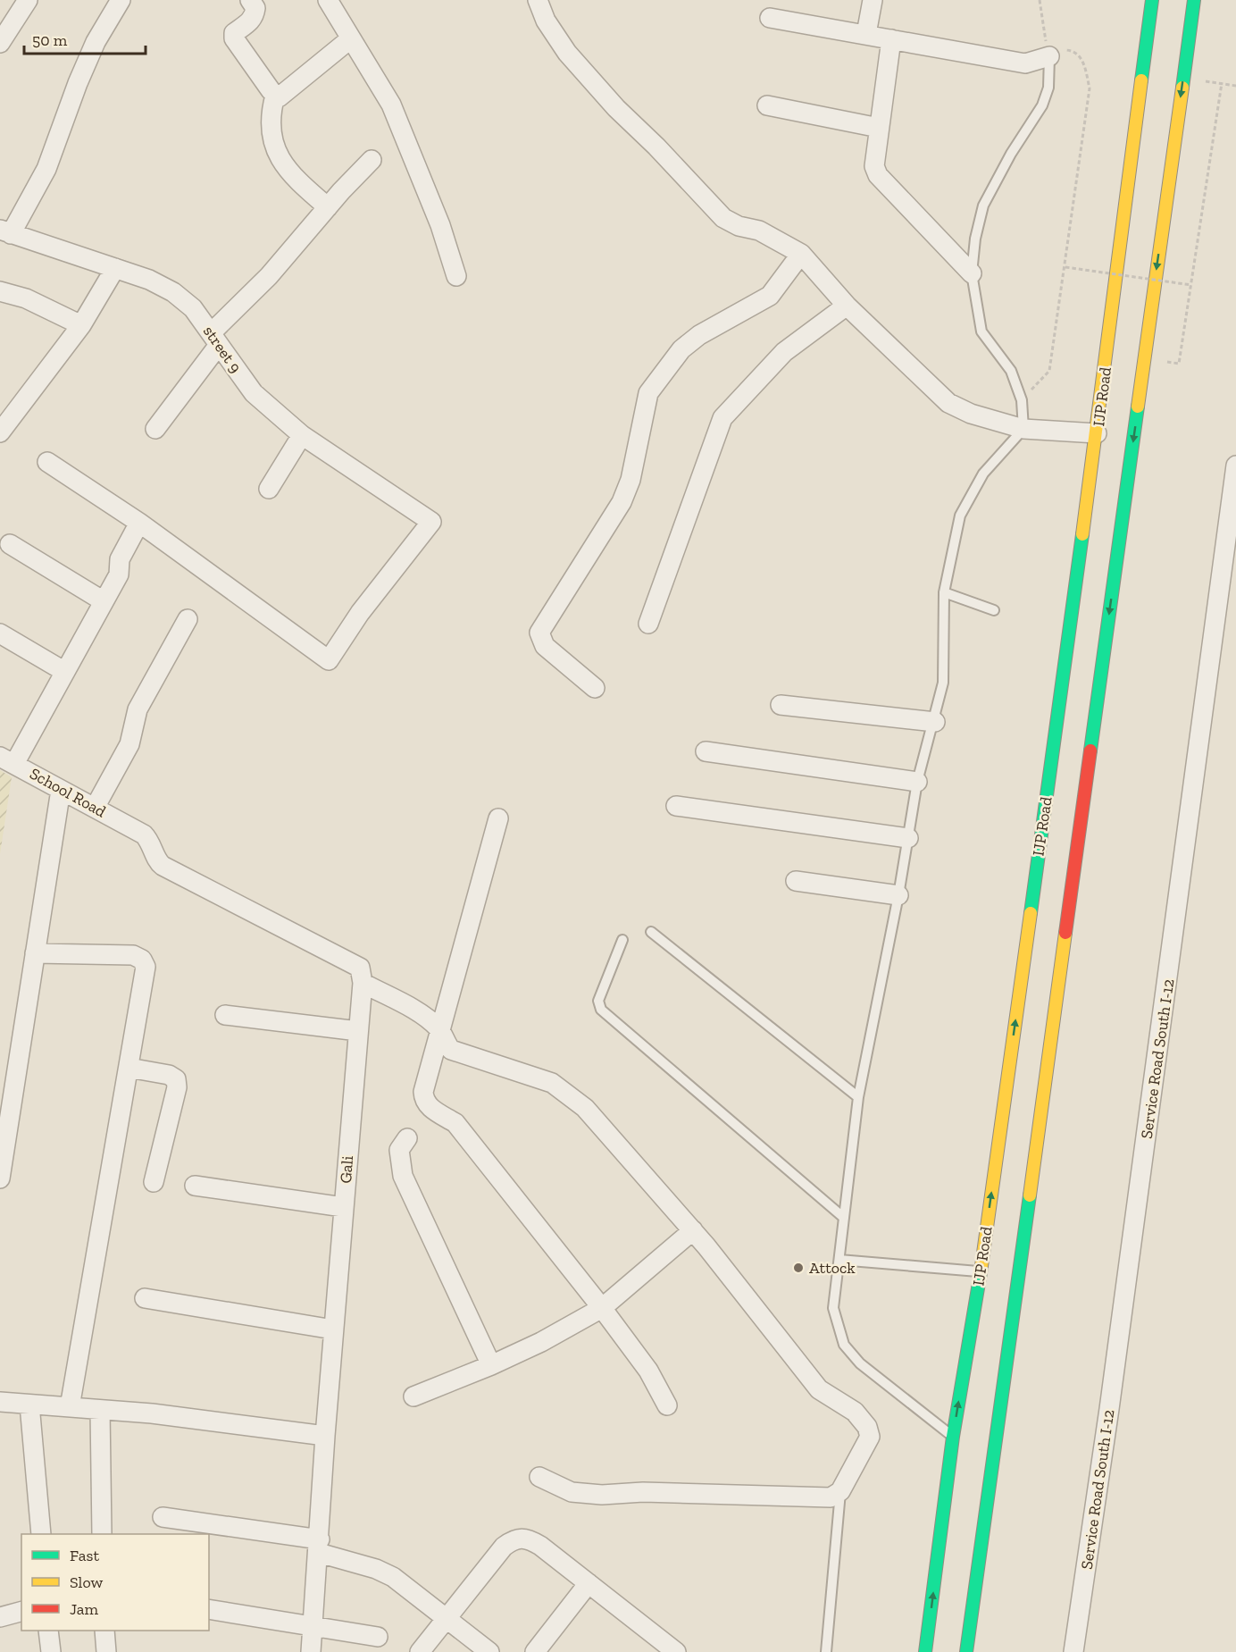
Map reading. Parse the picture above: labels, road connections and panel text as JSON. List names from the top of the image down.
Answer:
{
  "streets": {
    "highway": ["IJP Road"],
    "street": [
      "street 9",
      "School Road",
      "Service Road South I-12",
      "Gali"
    ]
  },
  "crossings": [
    ["School Road", "Gali"]
  ],
  "places": ["Attock"],
  "legend": ["Fast", "Slow", "Jam"],
  "scale_bar": "50 m"
}
